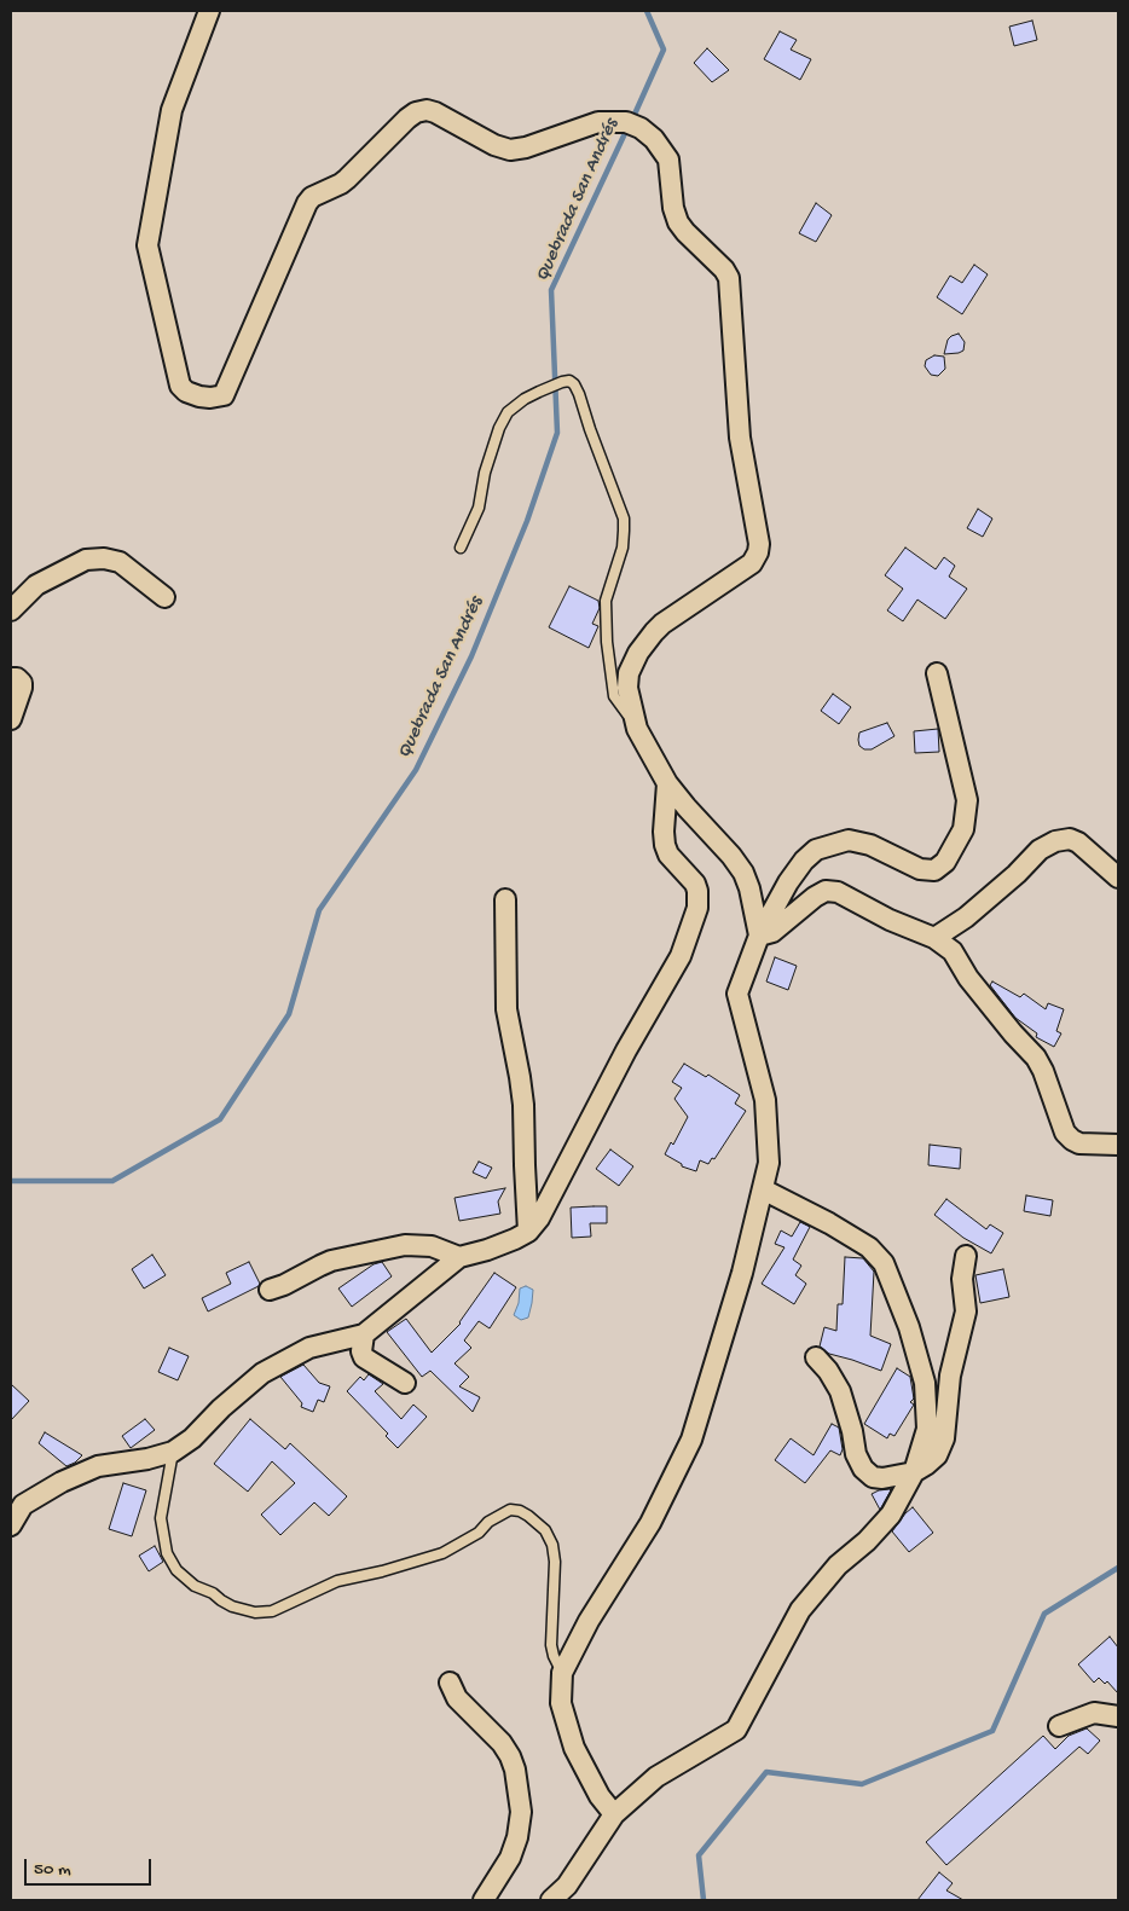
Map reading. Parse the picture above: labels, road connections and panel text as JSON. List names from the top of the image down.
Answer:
{
  "water": ["Quebrada San Andrés"],
  "scale_bar": "50 m"
}
